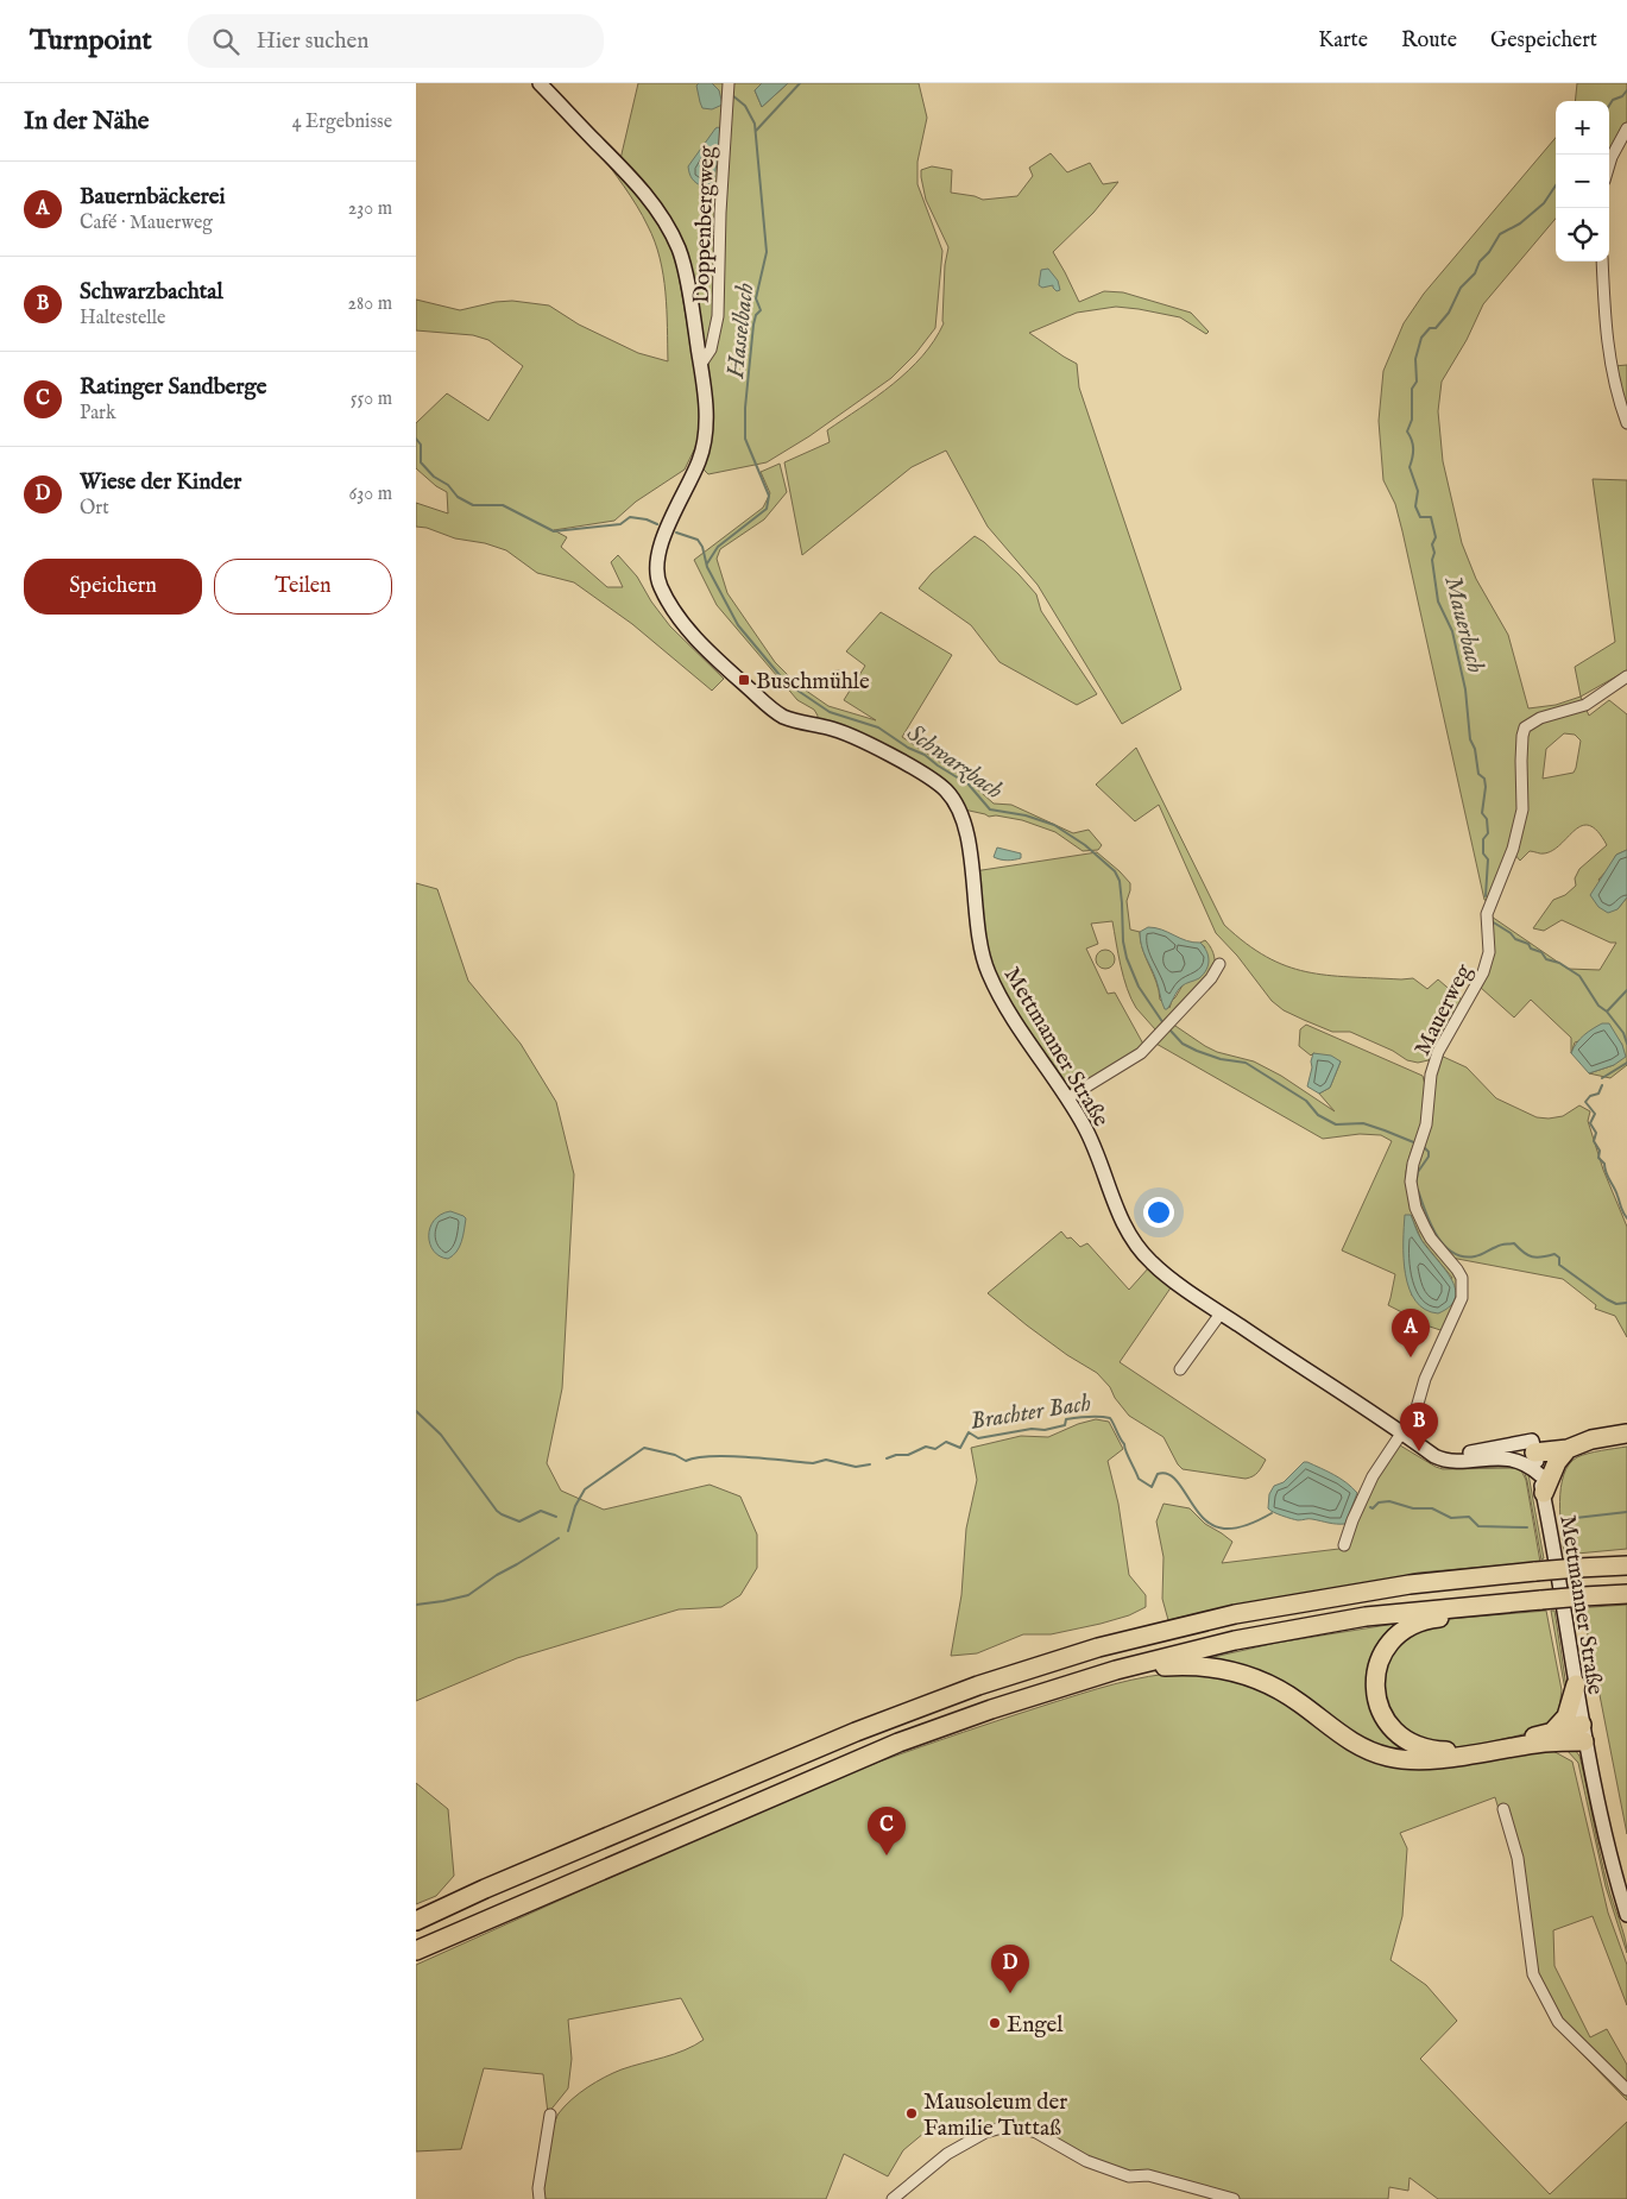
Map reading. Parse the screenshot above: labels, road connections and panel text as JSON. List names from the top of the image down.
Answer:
{
  "streets": {
    "main road": ["Mettmanner Straße"],
    "street": ["Doppenbergweg", "Mauerweg"]
  },
  "crossings": [
    ["Doppenbergweg", "Mettmanner Straße"],
    ["Mauerweg", "Mettmanner Straße"]
  ],
  "water": [
    "Hasselbach",
    "Mauerbach",
    "Schwarzbach",
    "Brachter Bach"
  ],
  "places": {
    "transit": ["Buschmühle"],
    "other": ["Engel", "Mausoleum der Familie Tuttaß"]
  },
  "page": {
    "header": "Turnpoint",
    "search": "Hier suchen",
    "nav": ["Karte", "Route", "Gespeichert"],
    "heading": ["In der Nähe", "4 Ergebnisse"],
    "map_buttons": ["+", "−"],
    "list": [
      {
        "mark": "A",
        "name": "Bauernbäckerei",
        "note": "Café · Mauerweg",
        "value": "230 m"
      },
      {
        "mark": "B",
        "name": "Schwarzbachtal",
        "note": "Haltestelle",
        "value": "280 m"
      },
      {
        "mark": "C",
        "name": "Ratinger Sandberge",
        "note": "Park",
        "value": "550 m"
      },
      {
        "mark": "D",
        "name": "Wiese der Kinder",
        "note": "Ort",
        "value": "630 m"
      }
    ],
    "buttons": ["Speichern", "Teilen"],
    "pins": [
      "A",
      "B",
      "C",
      "D"
    ]
  }
}
